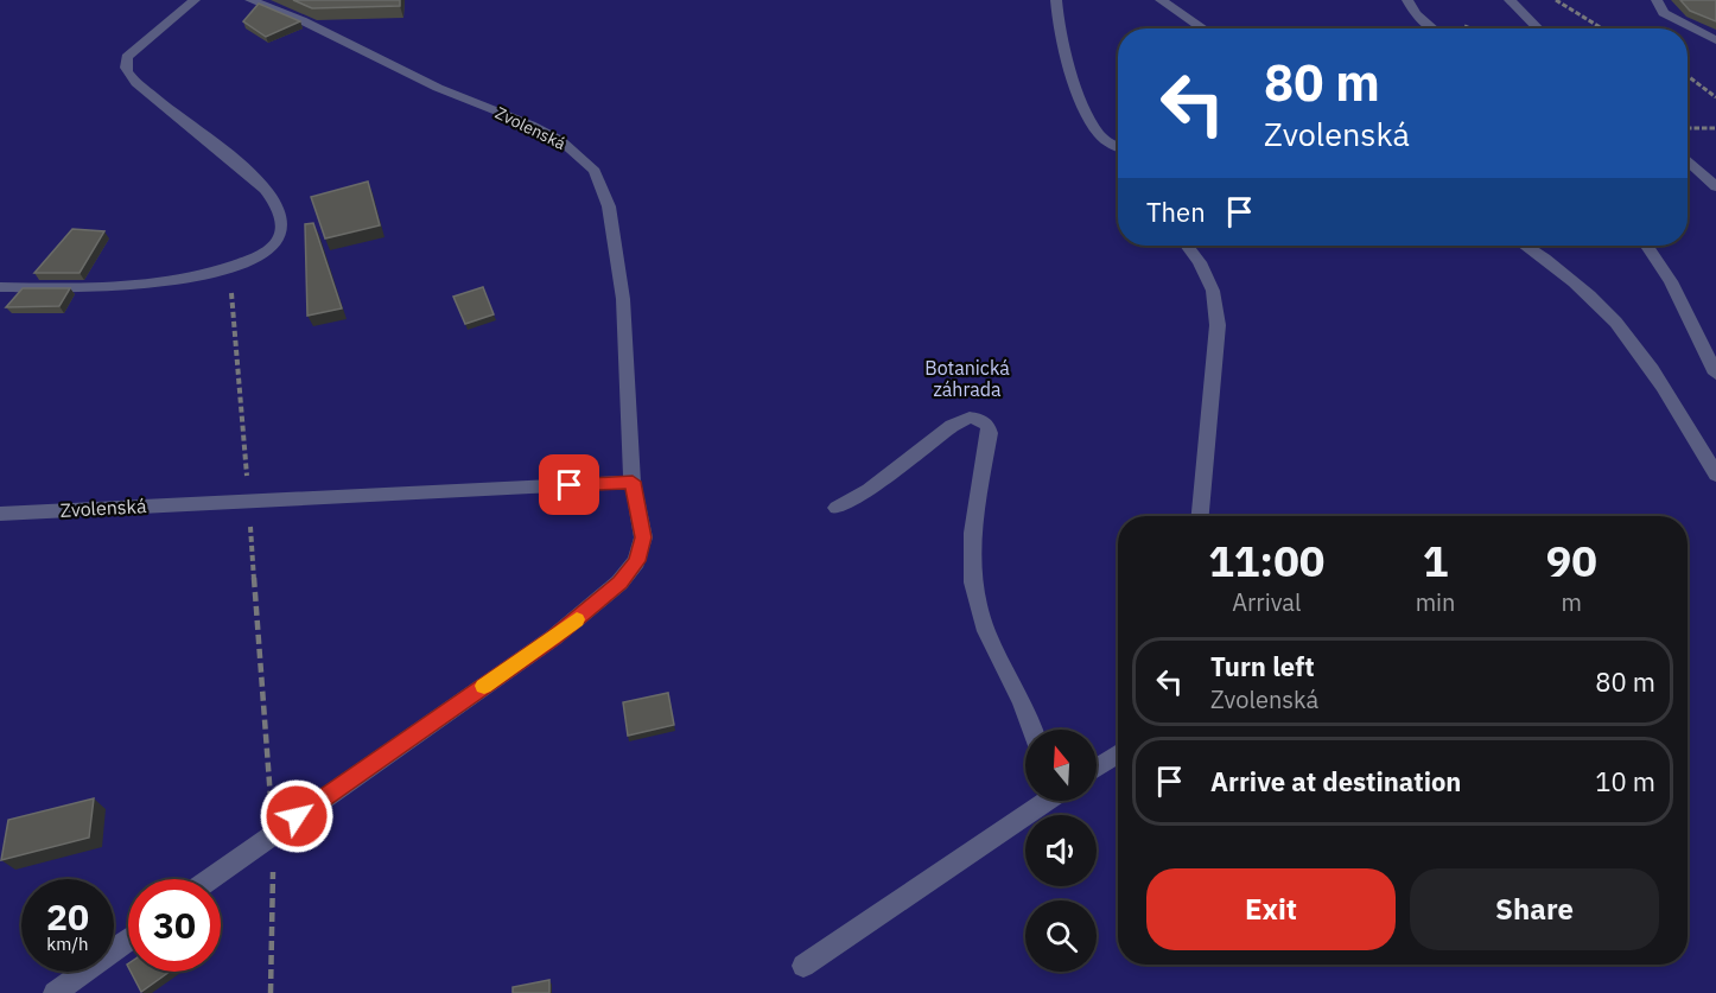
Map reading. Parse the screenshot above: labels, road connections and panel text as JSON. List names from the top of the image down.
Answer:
{
  "streets": {
    "street": ["Zvolenská"]
  },
  "parks": ["Botanická záhrada"],
  "north": "top",
  "page": {
    "turn": ["80 m", "Zvolenská"],
    "then": "Then",
    "eta": [
      "11:00",
      "Arrival",
      "1",
      "min",
      "90",
      "m"
    ],
    "list": [
      {
        "name": "Turn left",
        "note": "Zvolenská",
        "value": "80 m"
      },
      {
        "name": "Arrive at destination",
        "value": "10 m"
      }
    ],
    "buttons": ["Exit", "Share"],
    "speed": "20 km/h",
    "limit": "30"
  }
}
